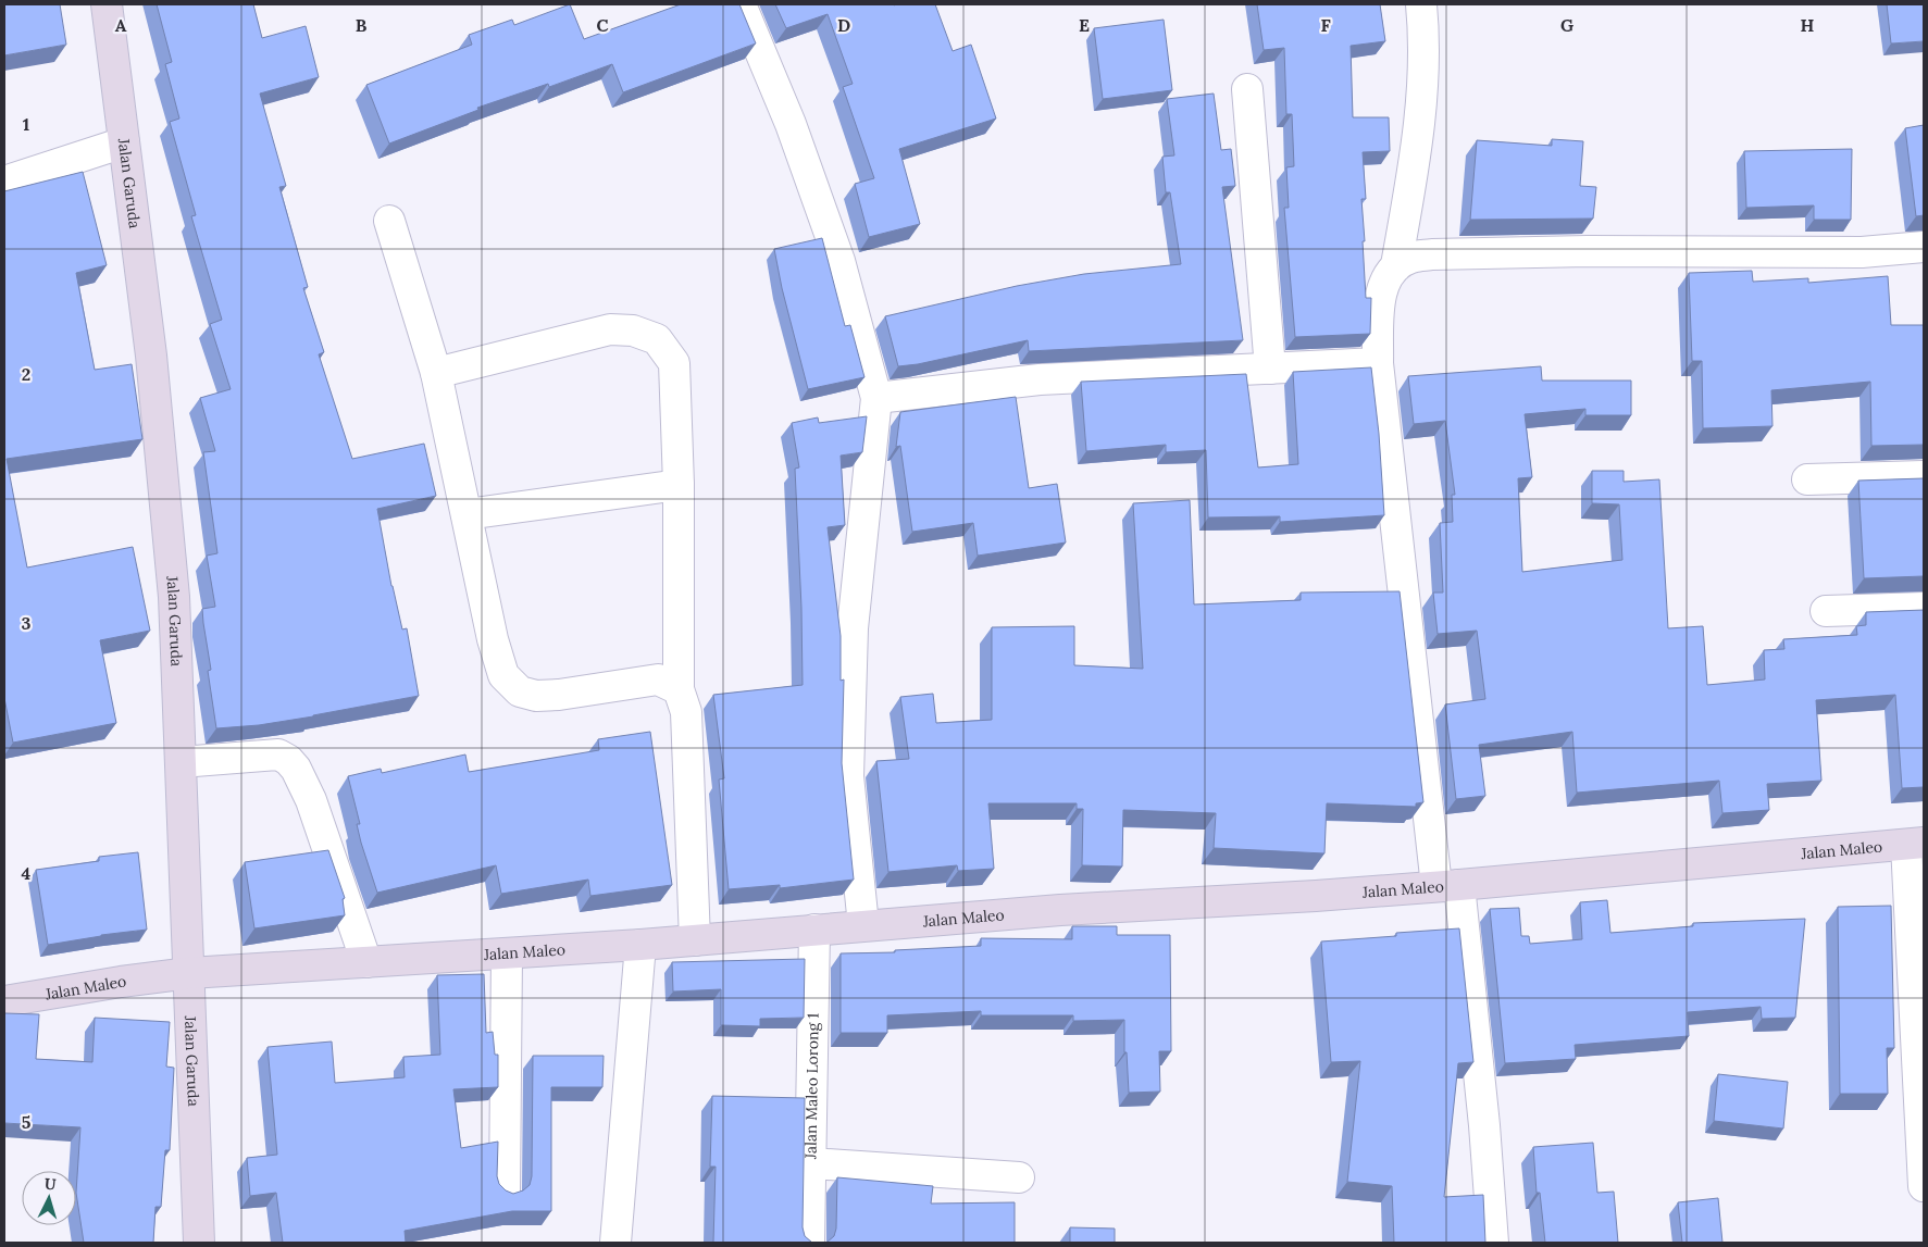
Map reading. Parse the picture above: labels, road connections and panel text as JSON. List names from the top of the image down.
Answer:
{
  "streets": {
    "street": ["Jalan Garuda", "Jalan Maleo", "Jalan Maleo Lorong 1"]
  },
  "crossings": [
    ["Jalan Garuda", "Jalan Maleo"],
    ["Jalan Maleo", "Jalan Maleo Lorong 1"]
  ],
  "north": "top",
  "grid": {
    "columns": [
      "A",
      "B",
      "C",
      "D",
      "E",
      "F",
      "G",
      "H"
    ],
    "rows": [
      "1",
      "2",
      "3",
      "4",
      "5"
    ]
  }
}
